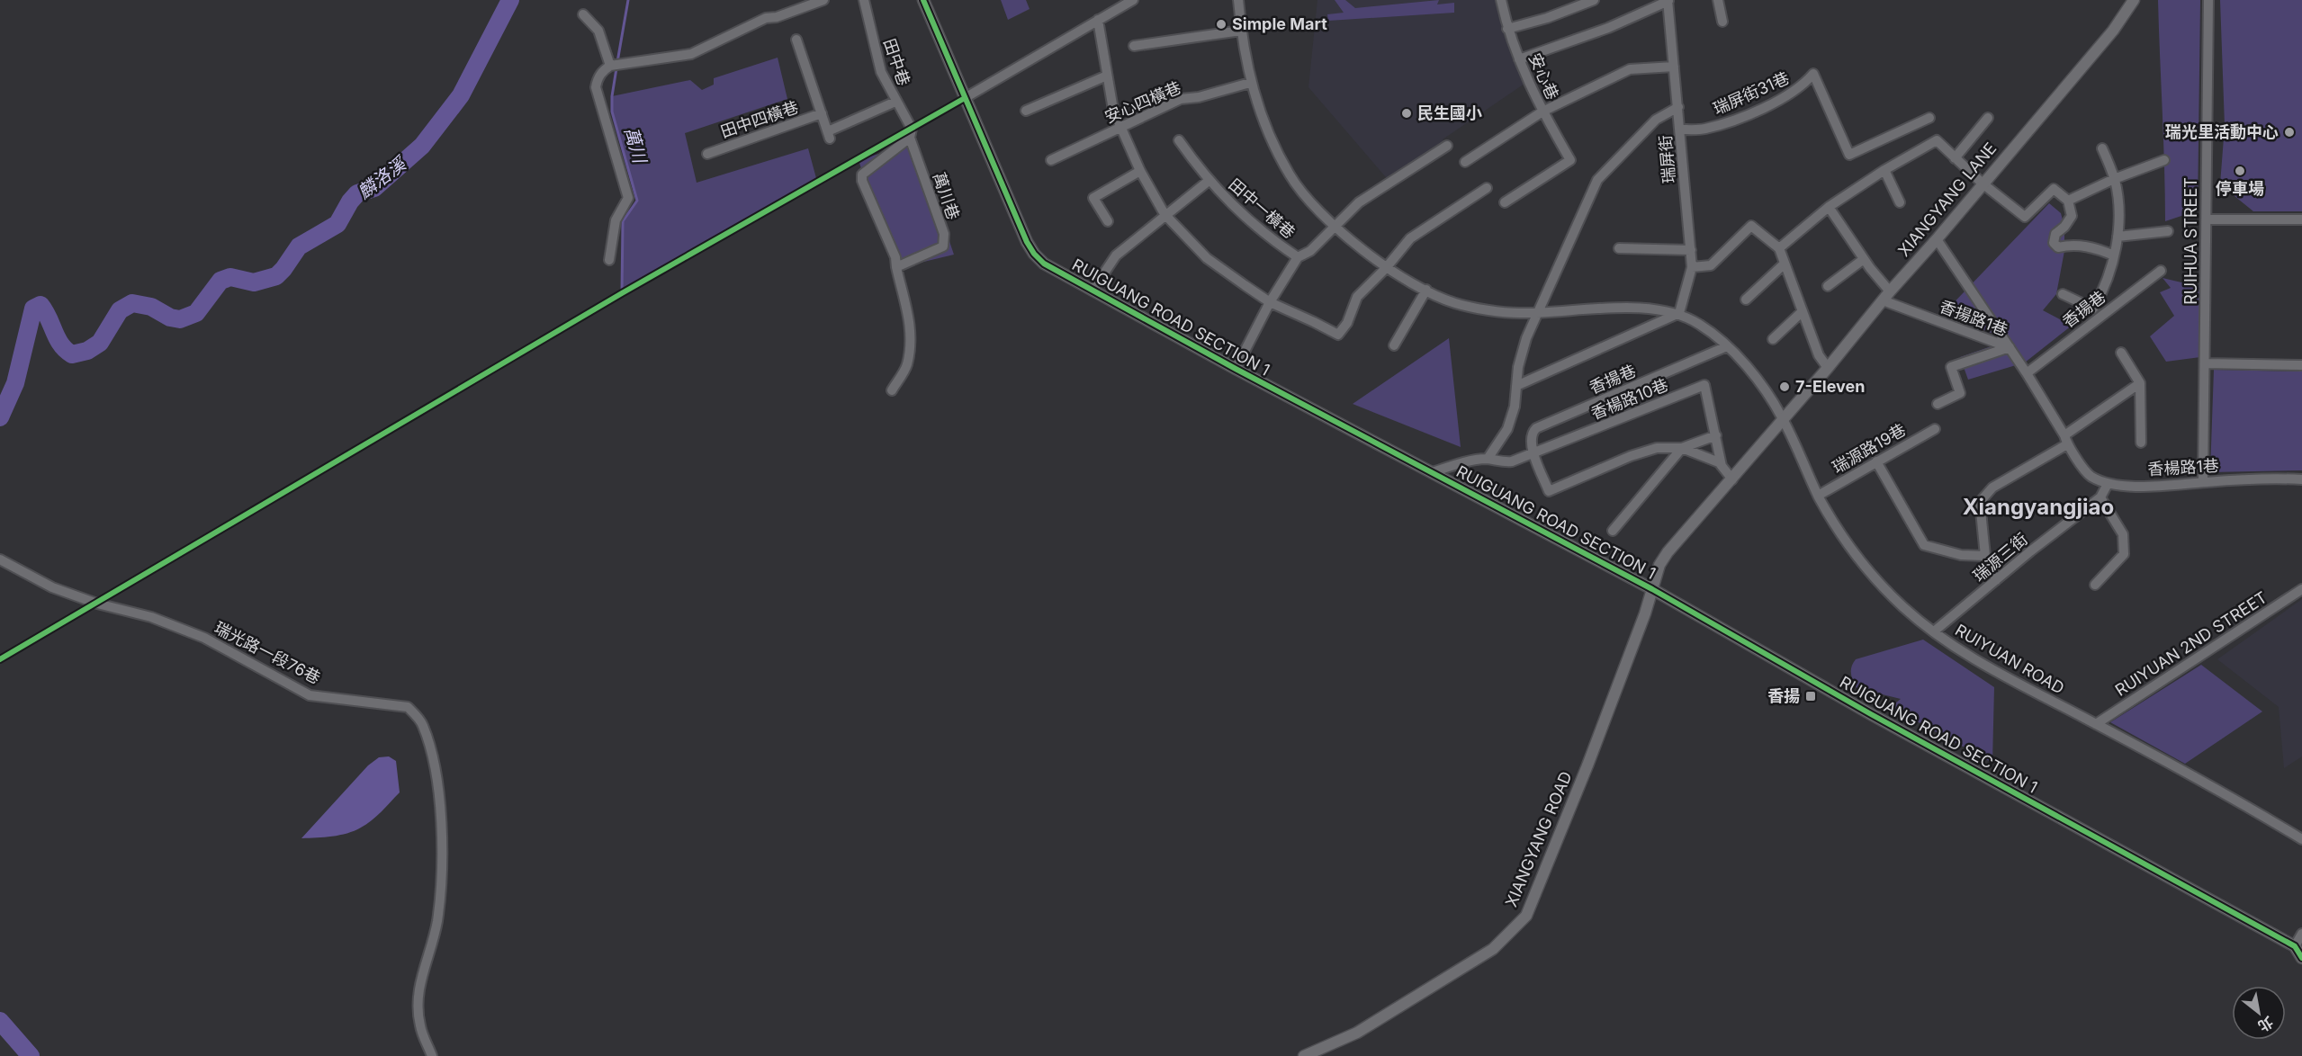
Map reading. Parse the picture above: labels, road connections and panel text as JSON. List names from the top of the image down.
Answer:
{
  "streets": {
    "street": [
      "田中巷",
      "安心巷",
      "瑞屏街31巷",
      "安心四橫巷",
      "田中四橫巷",
      "瑞屏街",
      "萬川巷",
      "XIANGYANG LANE",
      "田中一橫巷",
      "RUIHUA STREET",
      "香揚巷",
      "RUIGUANG ROAD SECTION 1",
      "香揚路1巷",
      "香楊路10巷",
      "瑞源路19巷",
      "香楊路1巷",
      "瑞源三街",
      "RUIYUAN 2ND STREET",
      "瑞光路一段76巷",
      "RUIYUAN ROAD",
      "XIANGYANG ROAD"
    ]
  },
  "crossings": [
    ["田中巷", "田中四橫巷"],
    ["田中巷", "萬川巷"],
    ["瑞屏街31巷", "瑞屏街"],
    ["瑞屏街", "香揚巷"],
    ["XIANGYANG LANE", "RUIGUANG ROAD SECTION 1"],
    ["XIANGYANG LANE", "香揚路1巷"],
    ["XIANGYANG LANE", "RUIYUAN ROAD"],
    ["XIANGYANG LANE", "XIANGYANG ROAD"],
    ["田中一橫巷", "RUIGUANG ROAD SECTION 1"],
    ["RUIHUA STREET", "香楊路1巷"],
    ["香揚巷", "香楊路10巷"],
    ["香揚巷", "香楊路1巷"],
    ["RUIGUANG ROAD SECTION 1", "香楊路10巷"],
    ["RUIGUANG ROAD SECTION 1", "XIANGYANG ROAD"],
    ["香揚路1巷", "香楊路1巷"],
    ["瑞源路19巷", "RUIYUAN ROAD"],
    ["香楊路1巷", "瑞源三街"],
    ["瑞源三街", "RUIYUAN ROAD"],
    ["RUIYUAN 2ND STREET", "RUIYUAN ROAD"]
  ],
  "districts": ["Xiangyangjiao"],
  "water": ["萬川", "麟洛溪"],
  "places": {
    "other": [
      "Simple Mart",
      "民生國小",
      "瑞光里活動中心",
      "停車場",
      "7-Eleven"
    ],
    "transit": ["香揚"]
  },
  "north": "bottom right"
}
